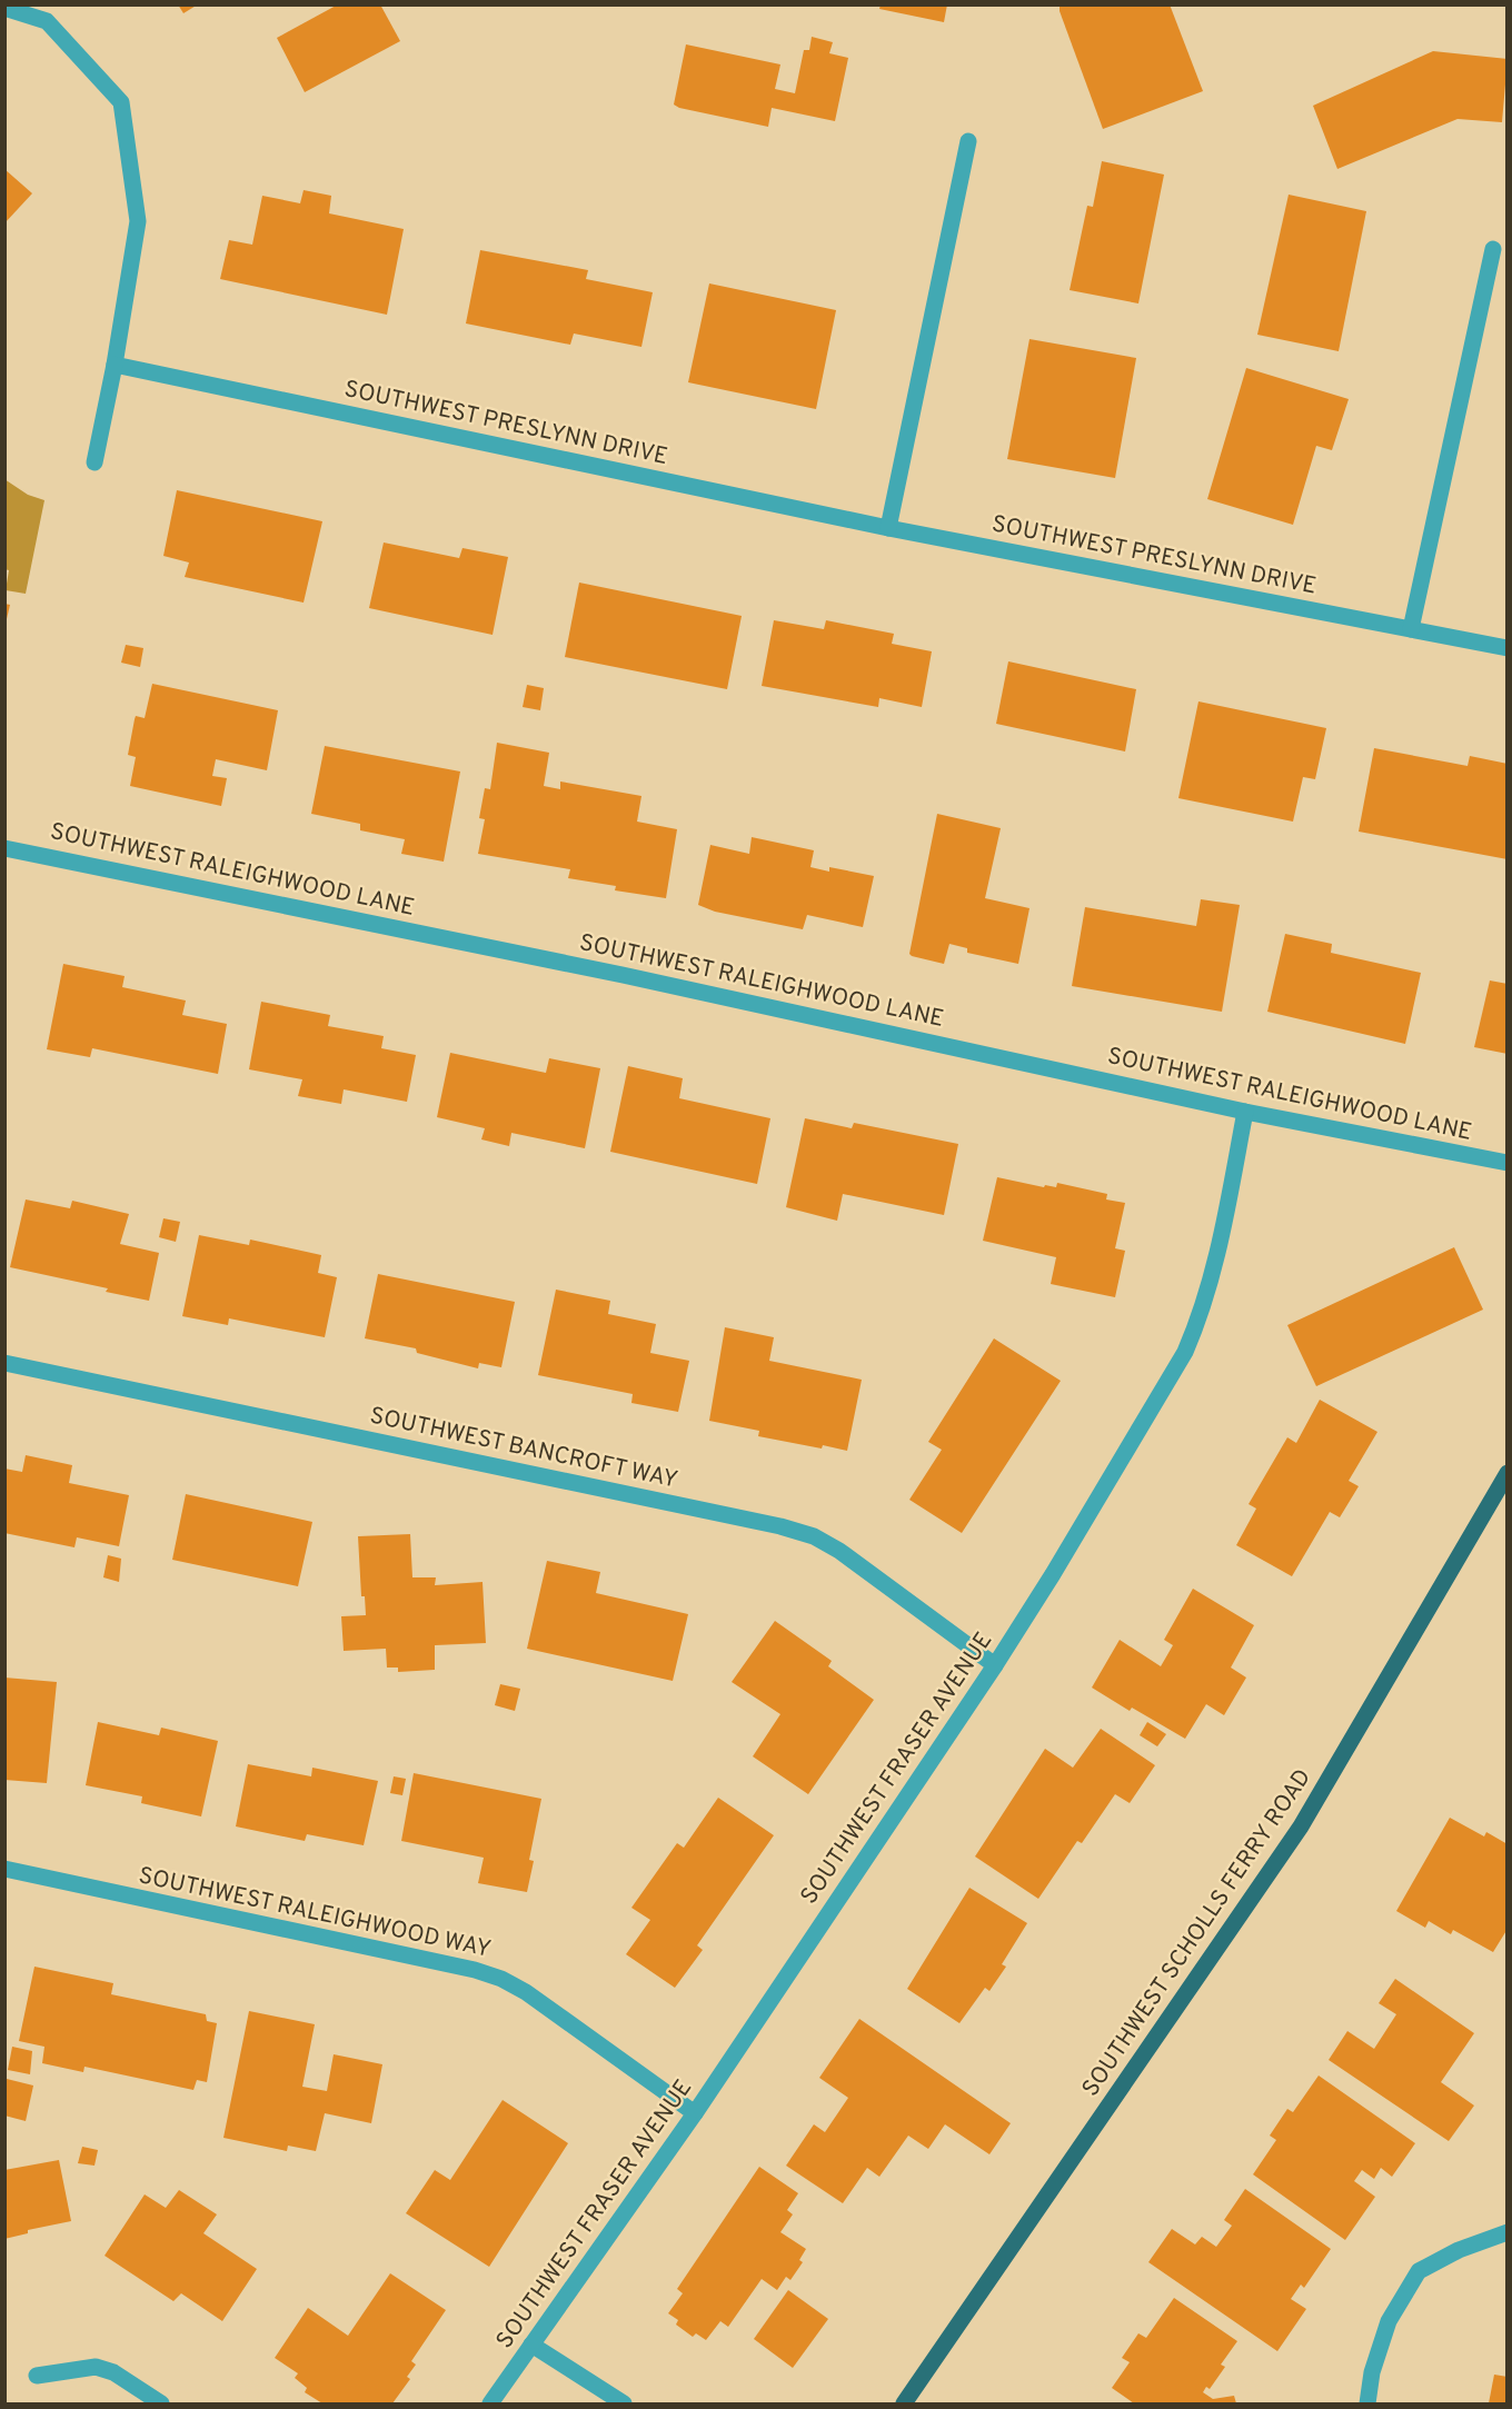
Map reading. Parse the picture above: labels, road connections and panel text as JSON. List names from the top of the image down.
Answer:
{
  "streets": {
    "main road": ["SOUTHWEST SCHOLLS FERRY ROAD"],
    "street": [
      "SOUTHWEST PRESLYNN DRIVE",
      "SOUTHWEST RALEIGHWOOD LANE",
      "SOUTHWEST BANCROFT WAY",
      "SOUTHWEST FRASER AVENUE",
      "SOUTHWEST RALEIGHWOOD WAY"
    ]
  },
  "crossings": [
    ["SOUTHWEST RALEIGHWOOD LANE", "SOUTHWEST FRASER AVENUE"],
    ["SOUTHWEST BANCROFT WAY", "SOUTHWEST FRASER AVENUE"],
    ["SOUTHWEST FRASER AVENUE", "SOUTHWEST RALEIGHWOOD WAY"]
  ]
}
